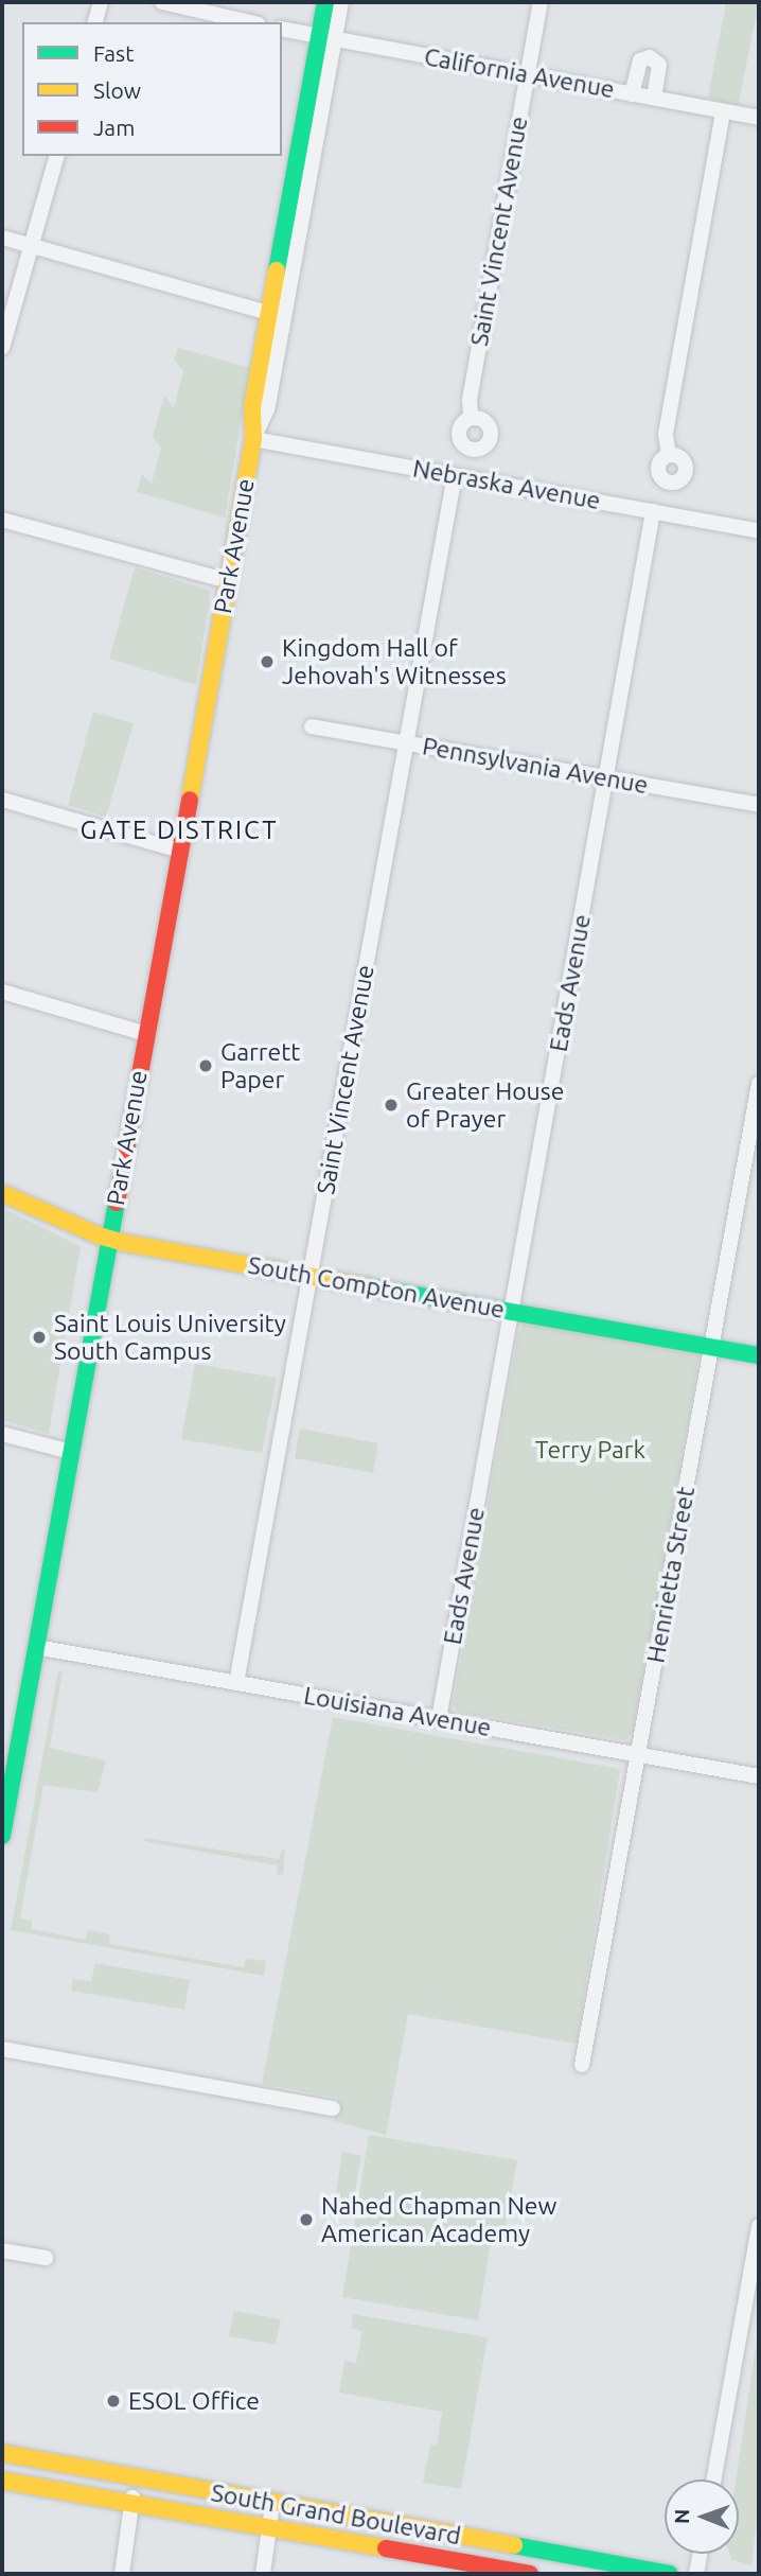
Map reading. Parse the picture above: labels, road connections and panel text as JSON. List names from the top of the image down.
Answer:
{
  "streets": {
    "main road": ["Park Avenue", "South Compton Avenue", "South Grand Boulevard"],
    "street": [
      "California Avenue",
      "Saint Vincent Avenue",
      "Nebraska Avenue",
      "Pennsylvania Avenue",
      "Eads Avenue",
      "Henrietta Street",
      "Louisiana Avenue"
    ]
  },
  "crossings": [
    ["California Avenue", "Saint Vincent Avenue"],
    ["California Avenue", "Park Avenue"],
    ["Saint Vincent Avenue", "Nebraska Avenue"],
    ["Saint Vincent Avenue", "Pennsylvania Avenue"],
    ["Saint Vincent Avenue", "South Compton Avenue"],
    ["Saint Vincent Avenue", "Louisiana Avenue"],
    ["Nebraska Avenue", "Park Avenue"],
    ["Nebraska Avenue", "Eads Avenue"],
    ["Park Avenue", "South Compton Avenue"],
    ["Park Avenue", "Louisiana Avenue"],
    ["Pennsylvania Avenue", "Eads Avenue"],
    ["Eads Avenue", "South Compton Avenue"],
    ["Eads Avenue", "Louisiana Avenue"],
    ["South Compton Avenue", "Henrietta Street"],
    ["Henrietta Street", "Louisiana Avenue"]
  ],
  "districts": ["GATE DISTRICT"],
  "parks": ["Terry Park"],
  "places": [
    "Kingdom Hall of Jehovah's Witnesses",
    "Garrett Paper",
    "Greater House of Prayer",
    "Saint Louis University South Campus",
    "Nahed Chapman New American Academy",
    "ESOL Office"
  ],
  "legend": ["Fast", "Slow", "Jam"],
  "north": "left"
}
